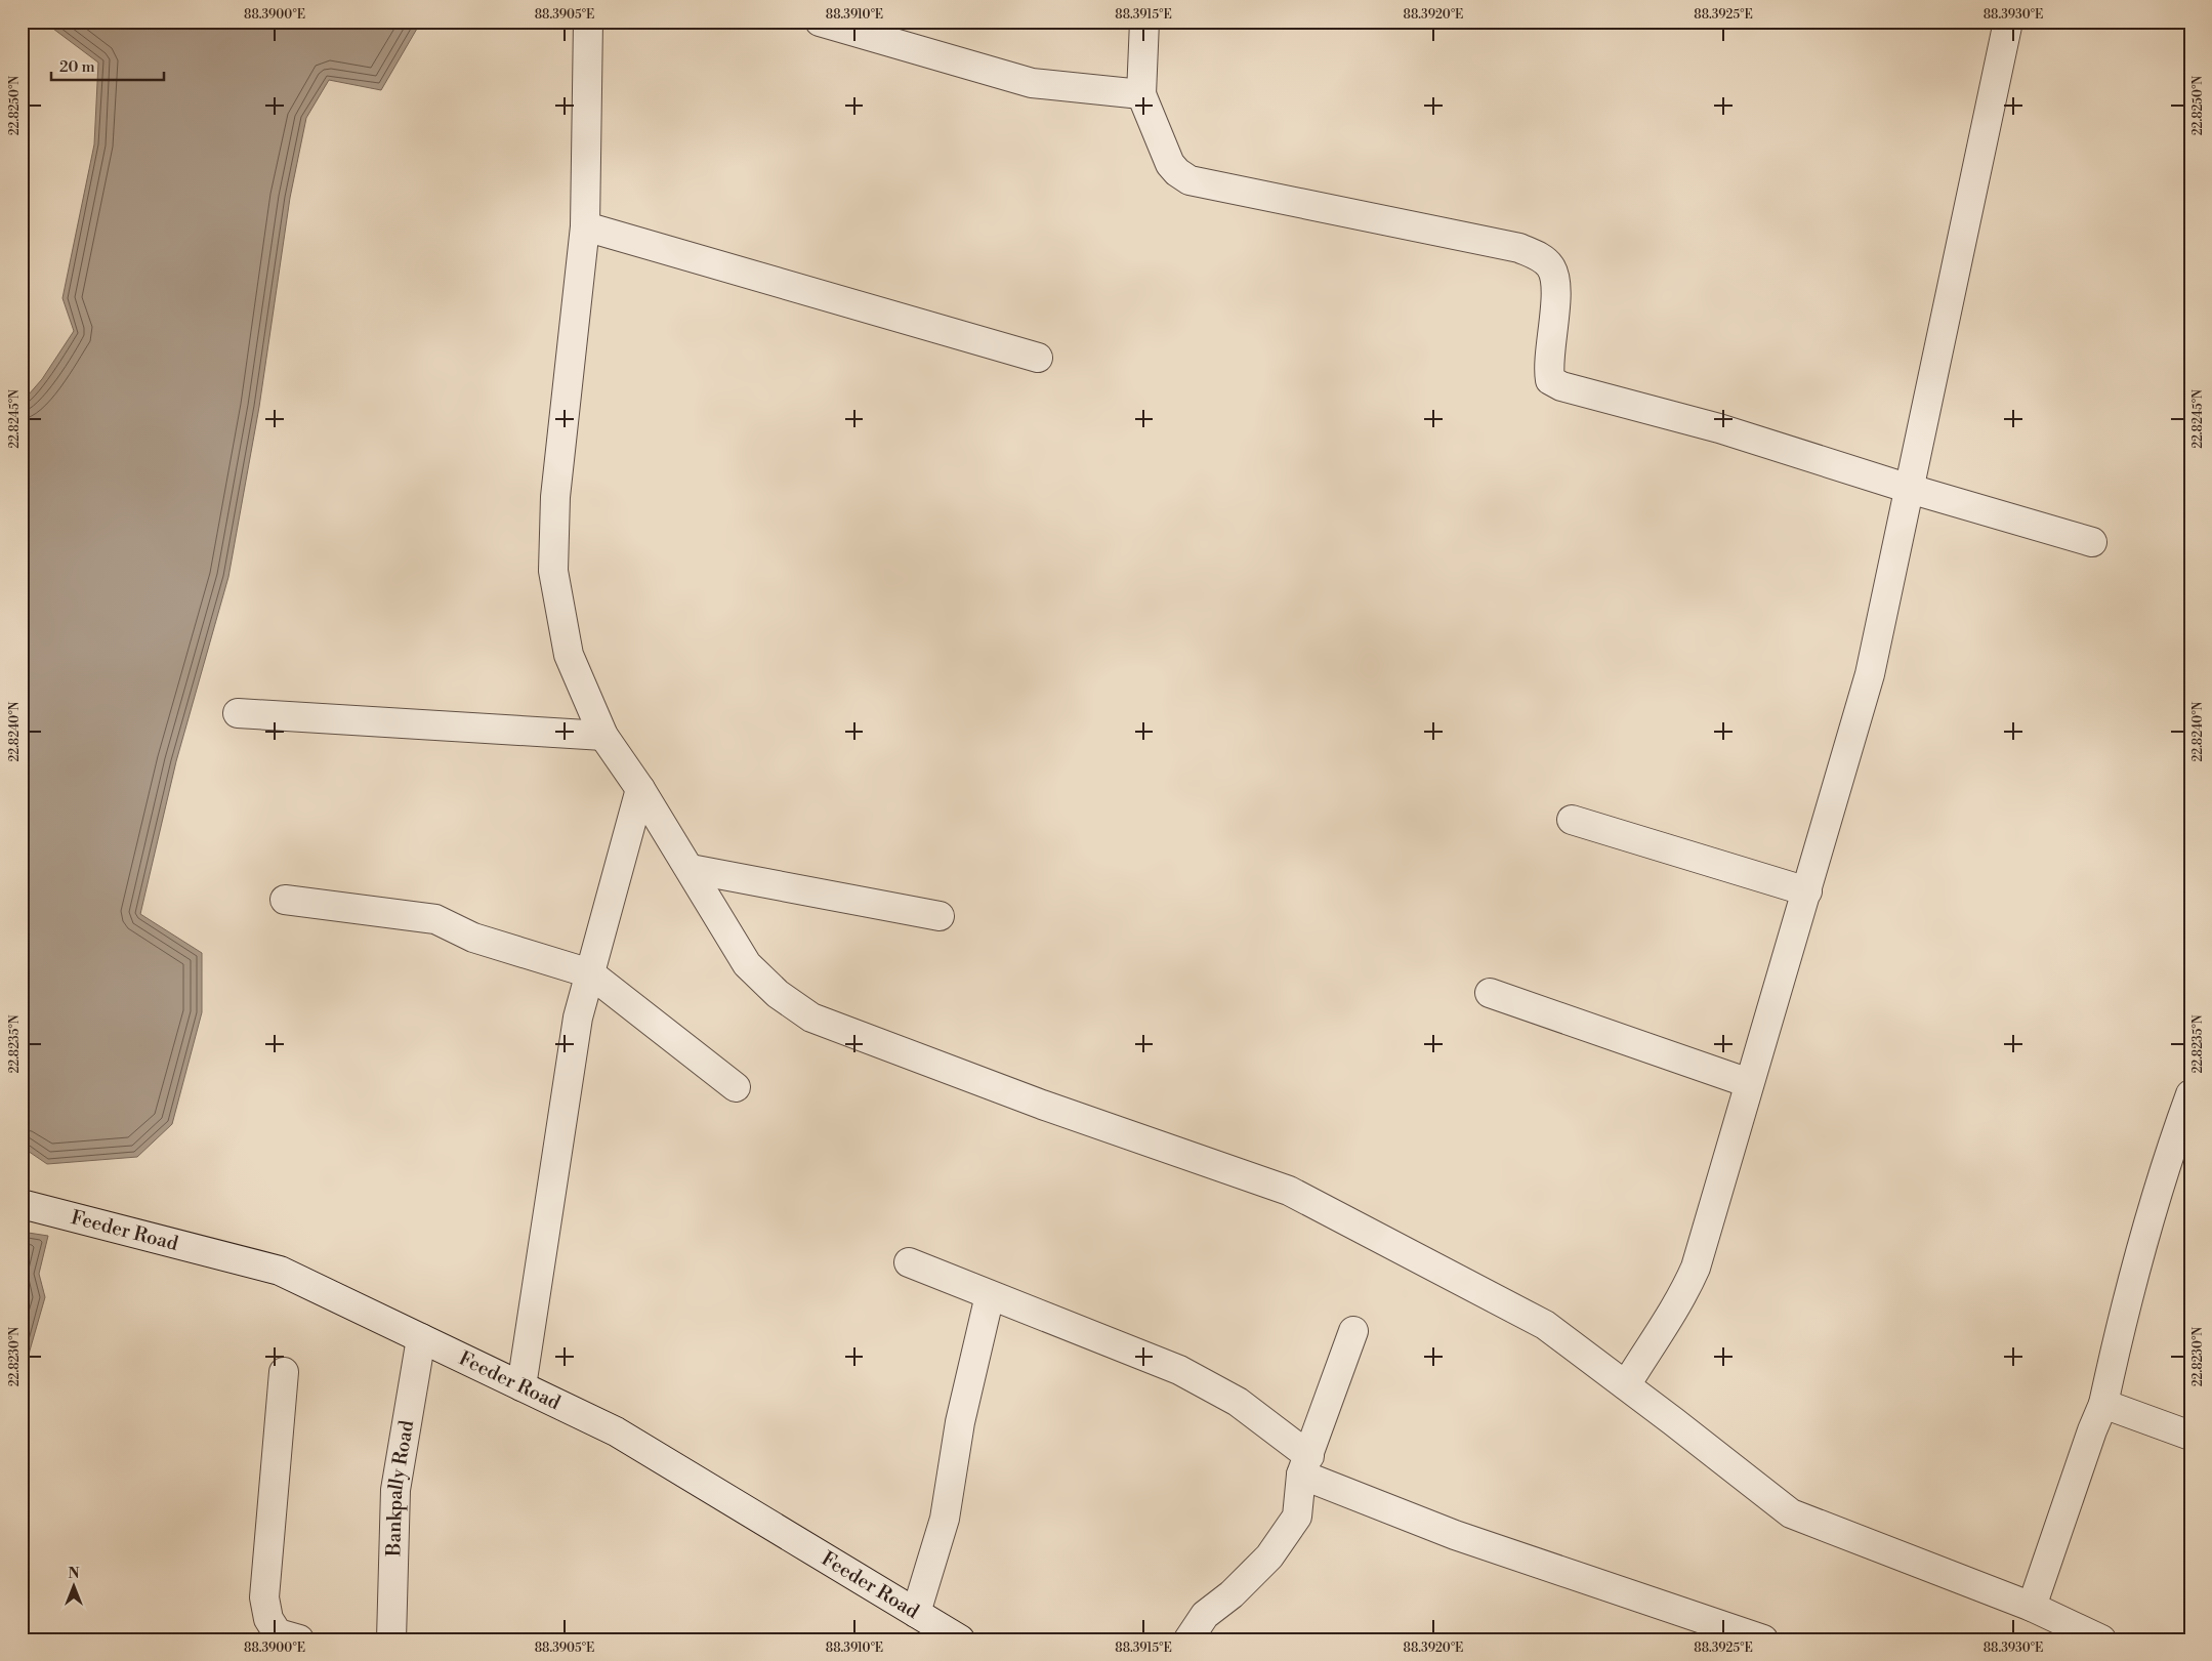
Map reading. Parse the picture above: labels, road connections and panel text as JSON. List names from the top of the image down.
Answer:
{
  "streets": {
    "street": ["Feeder Road", "Bankpally Road"]
  },
  "crossings": [
    ["Feeder Road", "Bankpally Road"]
  ],
  "scale_bar": "20 m",
  "north": "top",
  "coordinates": [
    "88.3900°E",
    "88.3905°E",
    "88.3910°E",
    "88.3915°E",
    "88.3920°E",
    "88.3925°E",
    "88.3930°E",
    "22.8250°N",
    "22.8245°N",
    "22.8240°N",
    "22.8235°N",
    "22.8230°N"
  ]
}
